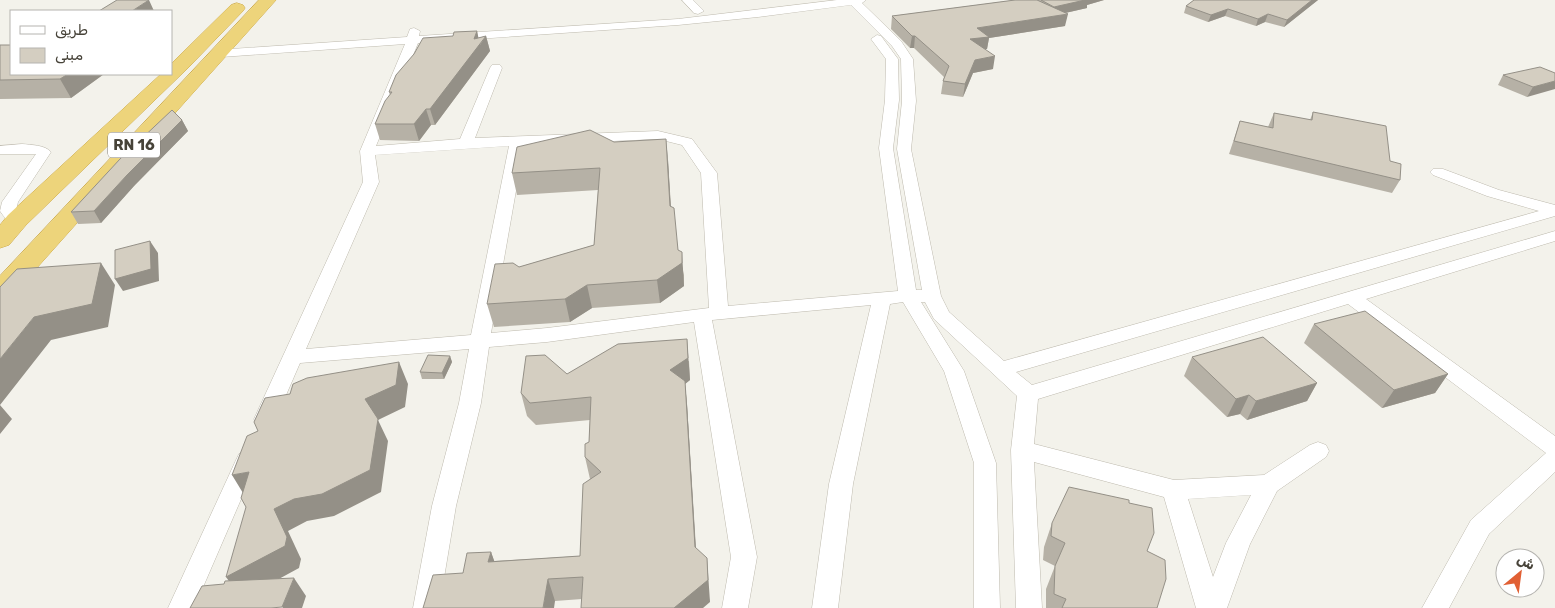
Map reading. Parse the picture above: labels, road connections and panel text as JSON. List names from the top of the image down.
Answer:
{
  "streets": {
    "highway": ["RN 16"]
  },
  "legend": ["طريق", "مبنى"],
  "north": "top right"
}
